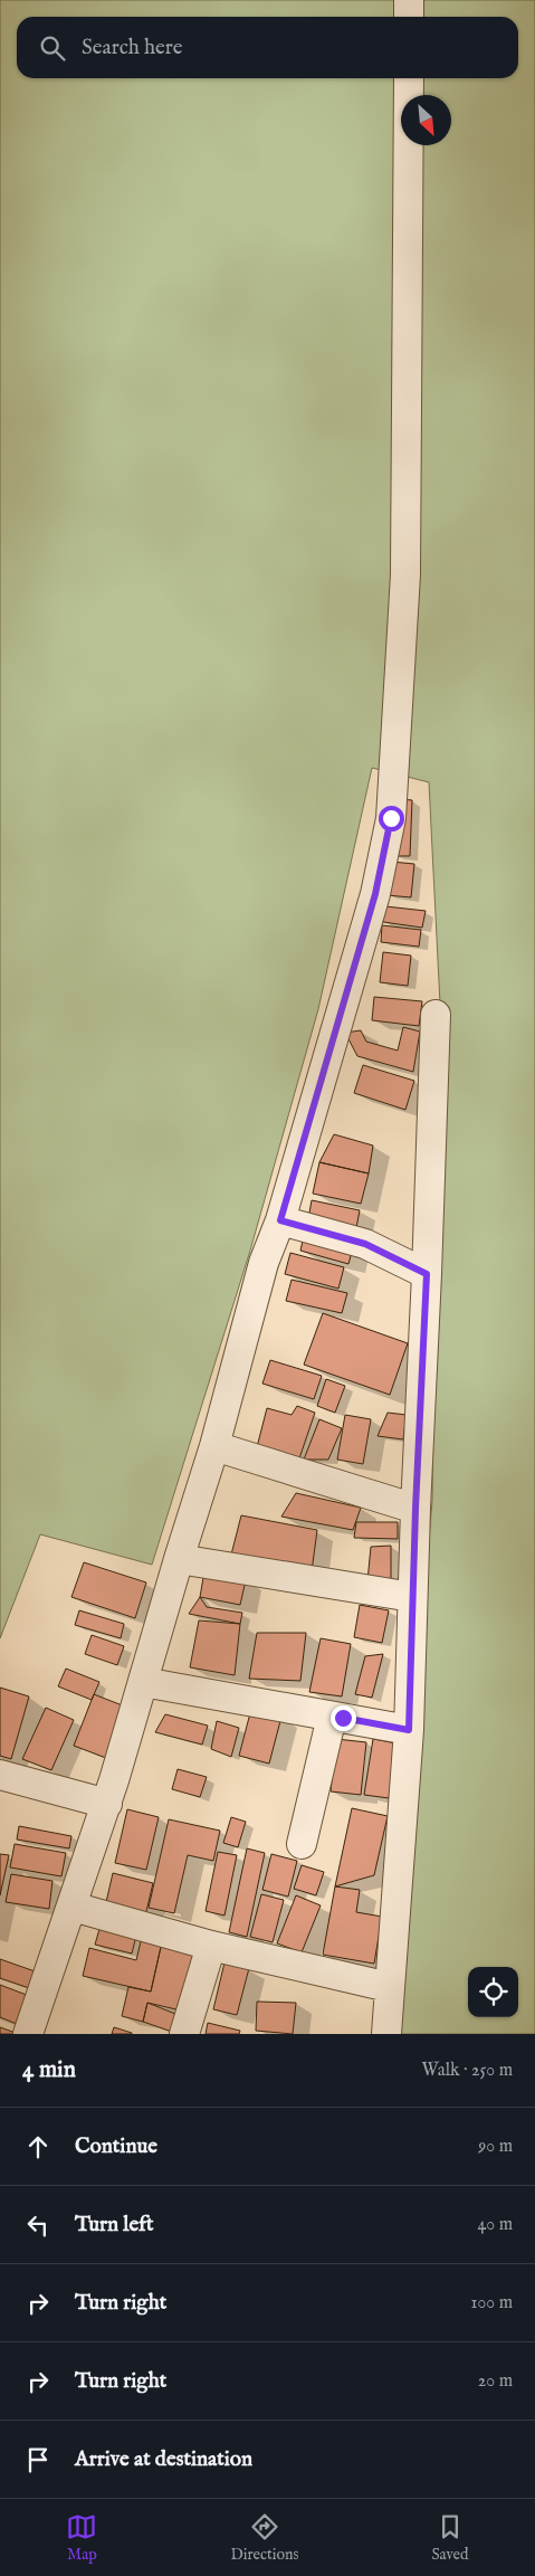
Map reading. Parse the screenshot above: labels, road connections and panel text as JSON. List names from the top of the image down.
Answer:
{
  "north": "bottom right",
  "page": {
    "search": "Search here",
    "heading": ["4 min", "Walk · 250 m"],
    "list": [
      ["Continue", "90 m"],
      ["Turn left", "40 m"],
      ["Turn right", "100 m"],
      ["Turn right", "20 m"],
      "Arrive at destination"
    ],
    "nav": ["Map", "Directions", "Saved"]
  }
}
